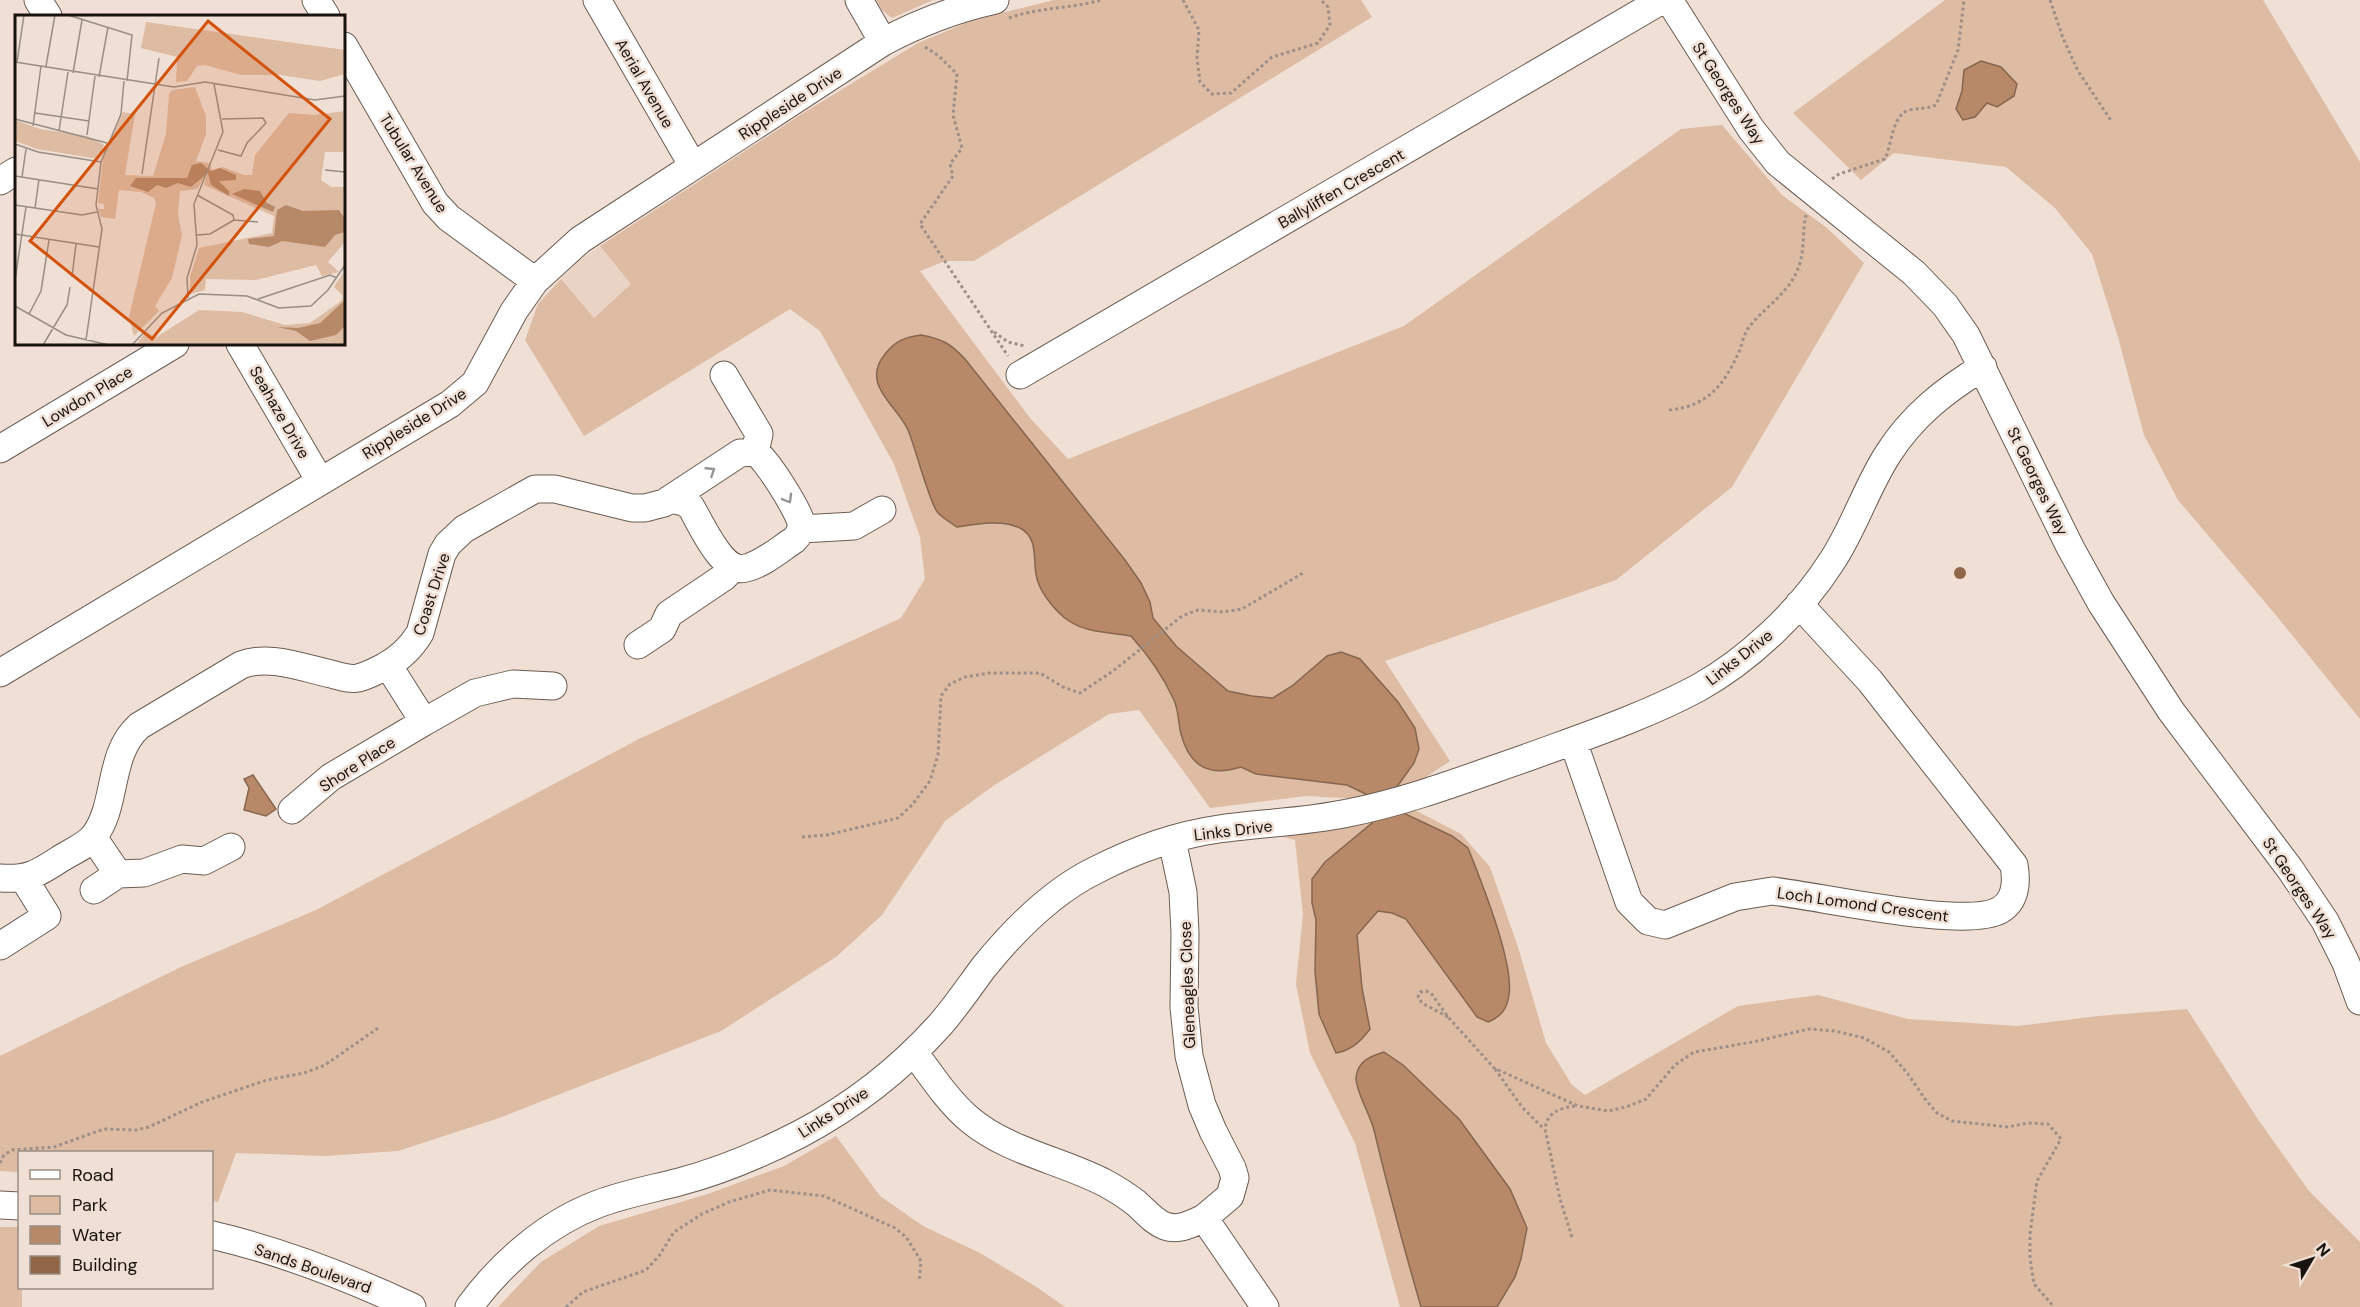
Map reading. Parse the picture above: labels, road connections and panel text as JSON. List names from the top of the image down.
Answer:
{
  "streets": {
    "street": [
      "Aerial Avenue",
      "St Georges Way",
      "Rippleside Drive",
      "Tubular Avenue",
      "Ballyliffen Crescent",
      "Lowdon Place",
      "Seahaze Drive",
      "Coast Drive",
      "Links Drive",
      "Shore Place",
      "Loch Lomond Crescent",
      "Gleneagles Close",
      "Sands Boulevard"
    ]
  },
  "crossings": [
    ["Aerial Avenue", "Rippleside Drive"],
    ["St Georges Way", "Links Drive"],
    ["Rippleside Drive", "Tubular Avenue"],
    ["Rippleside Drive", "Seahaze Drive"],
    ["Links Drive", "Loch Lomond Crescent"],
    ["Links Drive", "Gleneagles Close"]
  ],
  "legend": [
    "Road",
    "Park",
    "Water",
    "Building"
  ],
  "north": "top right"
}
